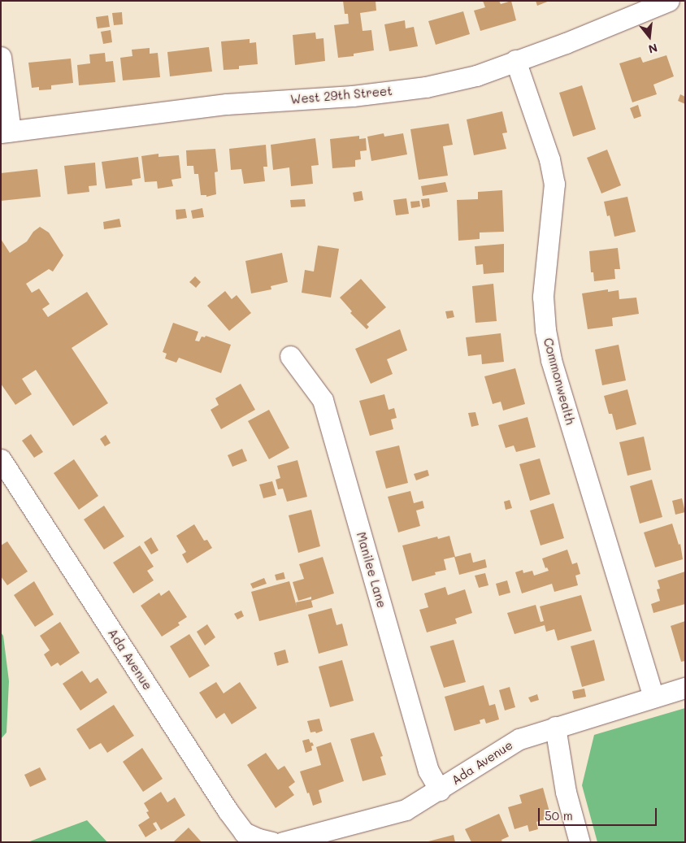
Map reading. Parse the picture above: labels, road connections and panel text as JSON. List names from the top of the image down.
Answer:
{
  "streets": {
    "street": [
      "West 29th Street",
      "Commonwealth",
      "Manilee Lane",
      "Ada Avenue"
    ]
  },
  "crossings": [
    ["West 29th Street", "Commonwealth"],
    ["Commonwealth", "Ada Avenue"],
    ["Manilee Lane", "Ada Avenue"]
  ],
  "scale_bar": "50 m",
  "north": "bottom"
}
